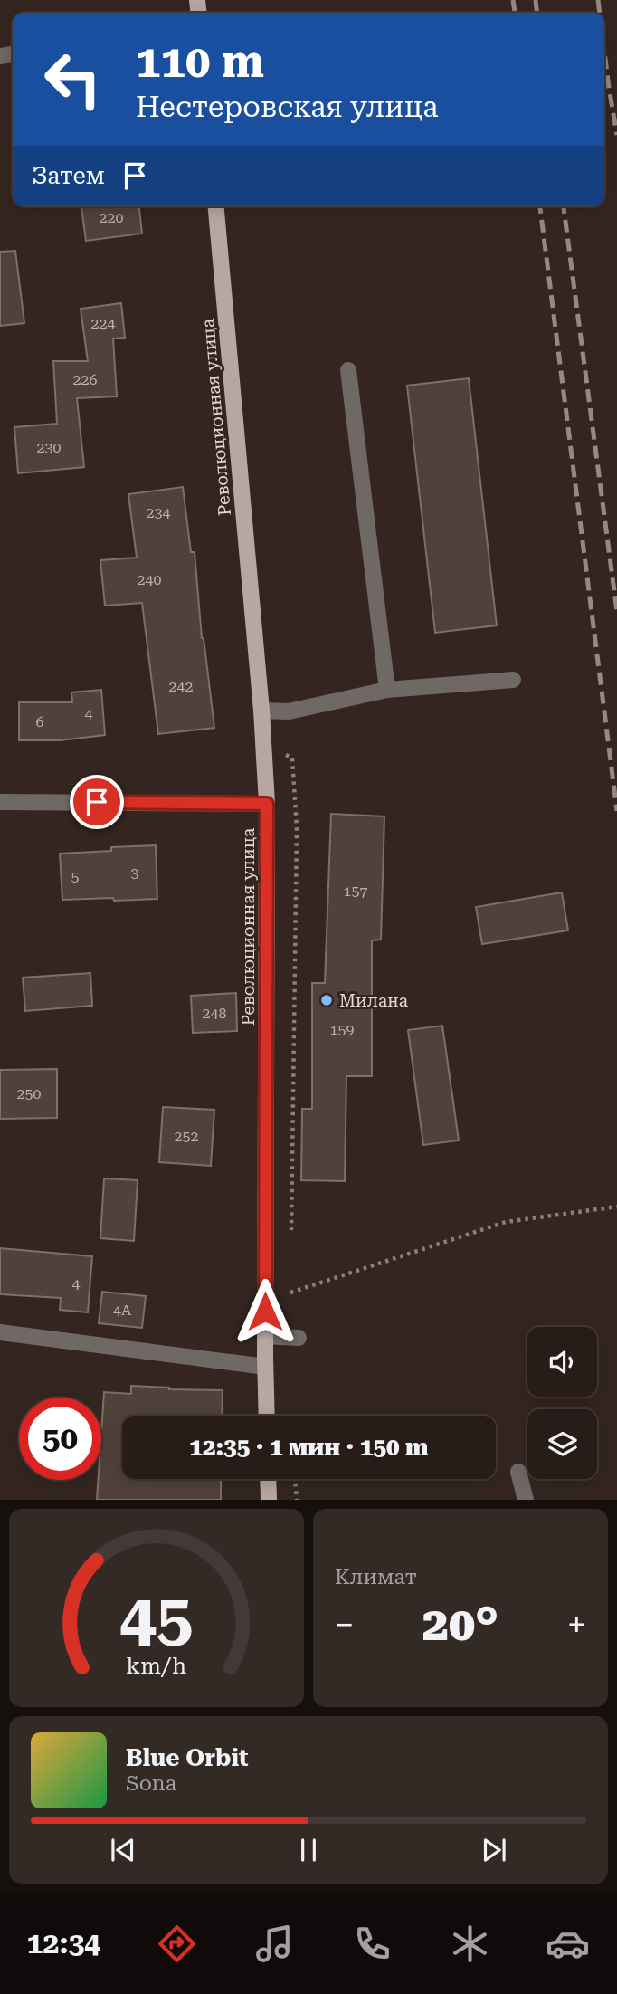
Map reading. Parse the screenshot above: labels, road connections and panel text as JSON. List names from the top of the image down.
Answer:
{
  "streets": {
    "main road": ["Революционная улица"]
  },
  "places": ["Милана"],
  "house_numbers": [
    "220",
    "224",
    "226",
    "230",
    "234",
    "240",
    "242",
    "4",
    "6",
    "3",
    "5",
    "157",
    "248",
    "159",
    "250",
    "252",
    "4",
    "4А"
  ],
  "page": {
    "turn": ["110 m", "Нестеровская улица"],
    "then": "Затем",
    "limit": "50",
    "trip": "12:35 · 1 мин · 150 m",
    "tile": "Климат",
    "heat": ["−", "20°", "+"],
    "song": ["Blue Orbit", "Sona"],
    "tabs": "12:34",
    "gauge": ["45", "km/h"]
  }
}
